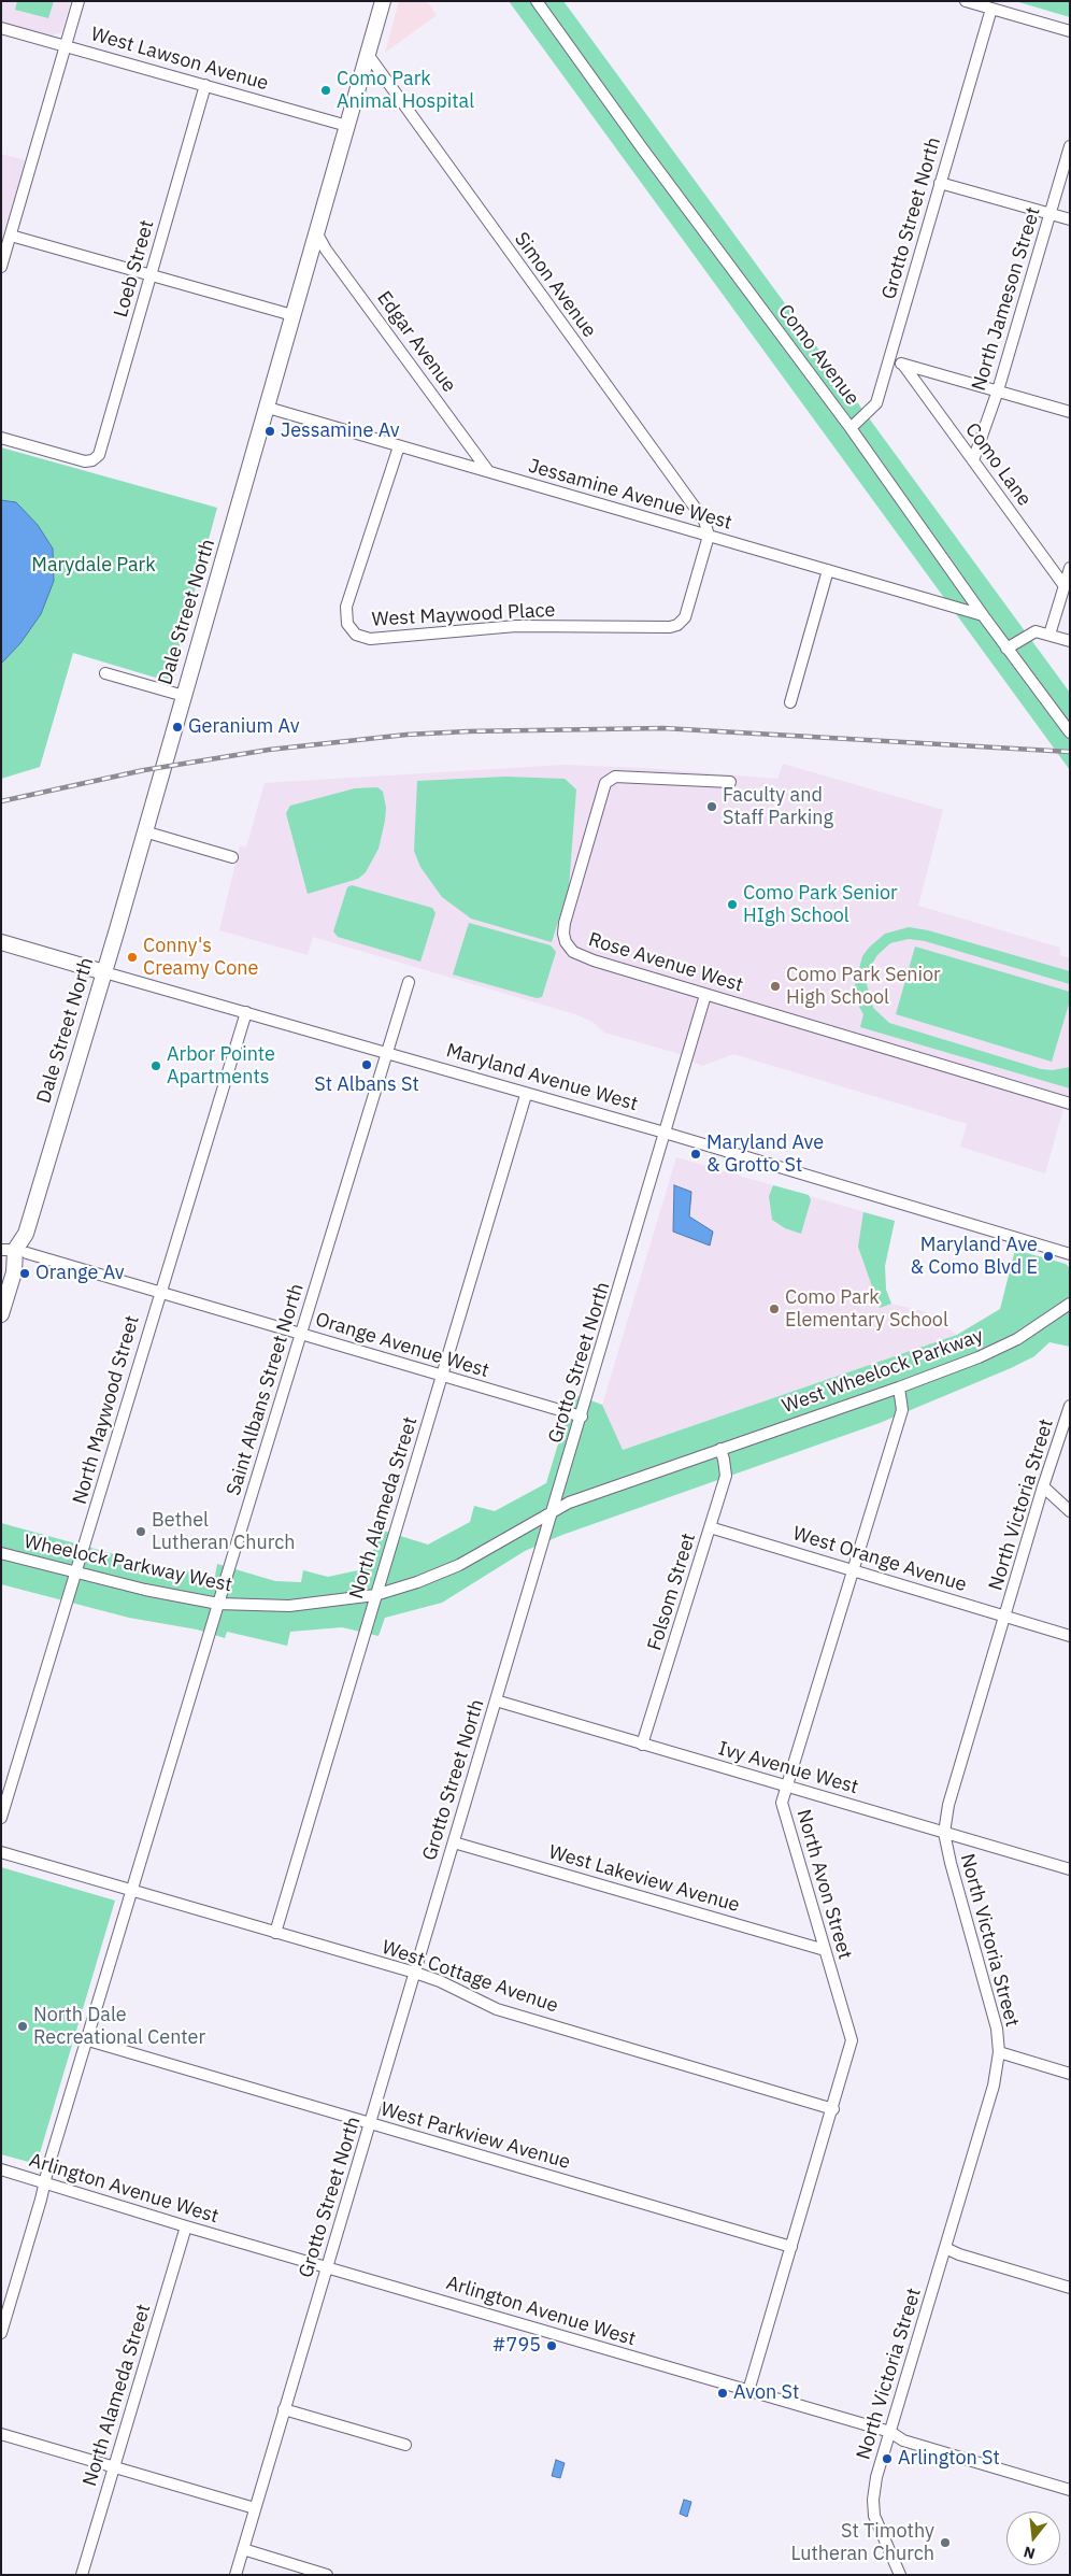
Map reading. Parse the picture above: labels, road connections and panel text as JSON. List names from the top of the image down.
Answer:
{
  "streets": {
    "main road": ["Dale Street North", "Maryland Avenue West"],
    "street": [
      "West Lawson Avenue",
      "Grotto Street North",
      "Loeb Street",
      "Simon Avenue",
      "North Jameson Street",
      "Edgar Avenue",
      "Como Avenue",
      "Como Lane",
      "Jessamine Avenue West",
      "West Maywood Place",
      "Rose Avenue West",
      "Orange Avenue West",
      "West Wheelock Parkway",
      "Saint Albans Street North",
      "North Maywood Street",
      "North Victoria Street",
      "North Alameda Street",
      "West Orange Avenue",
      "Wheelock Parkway West",
      "Folsom Street",
      "Ivy Avenue West",
      "West Lakeview Avenue",
      "North Avon Street",
      "West Cottage Avenue",
      "West Parkview Avenue",
      "Arlington Avenue West"
    ]
  },
  "crossings": [
    ["West Lawson Avenue", "Loeb Street"],
    ["West Lawson Avenue", "Dale Street North"],
    ["Grotto Street North", "Como Avenue"],
    ["Grotto Street North", "Rose Avenue West"],
    ["Grotto Street North", "Maryland Avenue West"],
    ["Grotto Street North", "Orange Avenue West"],
    ["Grotto Street North", "Wheelock Parkway West"],
    ["Grotto Street North", "Ivy Avenue West"],
    ["Grotto Street North", "West Lakeview Avenue"],
    ["Grotto Street North", "West Cottage Avenue"],
    ["Grotto Street North", "West Parkview Avenue"],
    ["Grotto Street North", "Arlington Avenue West"],
    ["Simon Avenue", "Jessamine Avenue West"],
    ["Simon Avenue", "Dale Street North"],
    ["Simon Avenue", "West Maywood Place"],
    ["North Jameson Street", "Como Lane"],
    ["Edgar Avenue", "Jessamine Avenue West"],
    ["Edgar Avenue", "Dale Street North"],
    ["Como Avenue", "Jessamine Avenue West"],
    ["Jessamine Avenue West", "Dale Street North"],
    ["Jessamine Avenue West", "West Maywood Place"],
    ["Dale Street North", "Maryland Avenue West"],
    ["Dale Street North", "Orange Avenue West"],
    ["Maryland Avenue West", "Saint Albans Street North"],
    ["Maryland Avenue West", "North Maywood Street"],
    ["Maryland Avenue West", "North Alameda Street"],
    ["Orange Avenue West", "Saint Albans Street North"],
    ["Orange Avenue West", "North Maywood Street"],
    ["Orange Avenue West", "North Alameda Street"],
    ["West Wheelock Parkway", "Wheelock Parkway West"],
    ["West Wheelock Parkway", "Folsom Street"],
    ["West Wheelock Parkway", "North Avon Street"],
    ["Saint Albans Street North", "Wheelock Parkway West"],
    ["Saint Albans Street North", "West Cottage Avenue"],
    ["Saint Albans Street North", "West Parkview Avenue"],
    ["Saint Albans Street North", "Arlington Avenue West"],
    ["North Maywood Street", "Wheelock Parkway West"],
    ["North Victoria Street", "West Orange Avenue"],
    ["North Victoria Street", "Ivy Avenue West"],
    ["North Victoria Street", "Arlington Avenue West"],
    ["North Alameda Street", "Wheelock Parkway West"],
    ["North Alameda Street", "West Cottage Avenue"],
    ["North Alameda Street", "Arlington Avenue West"],
    ["West Orange Avenue", "Folsom Street"],
    ["West Orange Avenue", "North Avon Street"],
    ["Folsom Street", "Ivy Avenue West"],
    ["Ivy Avenue West", "North Avon Street"],
    ["West Lakeview Avenue", "North Avon Street"],
    ["North Avon Street", "West Cottage Avenue"],
    ["North Avon Street", "West Parkview Avenue"],
    ["North Avon Street", "Arlington Avenue West"]
  ],
  "parks": ["Marydale Park"],
  "places": [
    "Como Park Animal Hospital",
    "Jessamine Av",
    "Geranium Av",
    "Faculty and Staff Parking",
    "Como Park Senior HIgh School",
    "Conny's Creamy Cone",
    "Como Park Senior High School",
    "St Albans St",
    "Arbor Pointe Apartments",
    "Maryland Ave & Grotto St",
    "Maryland Ave & Como Blvd E",
    "Orange Av",
    "Como Park Elementary School",
    "Bethel Lutheran Church",
    "North Dale Recreational Center",
    "#795",
    "Avon St",
    "Arlington St",
    "St Timothy Lutheran Church"
  ],
  "north": "bottom"
}
